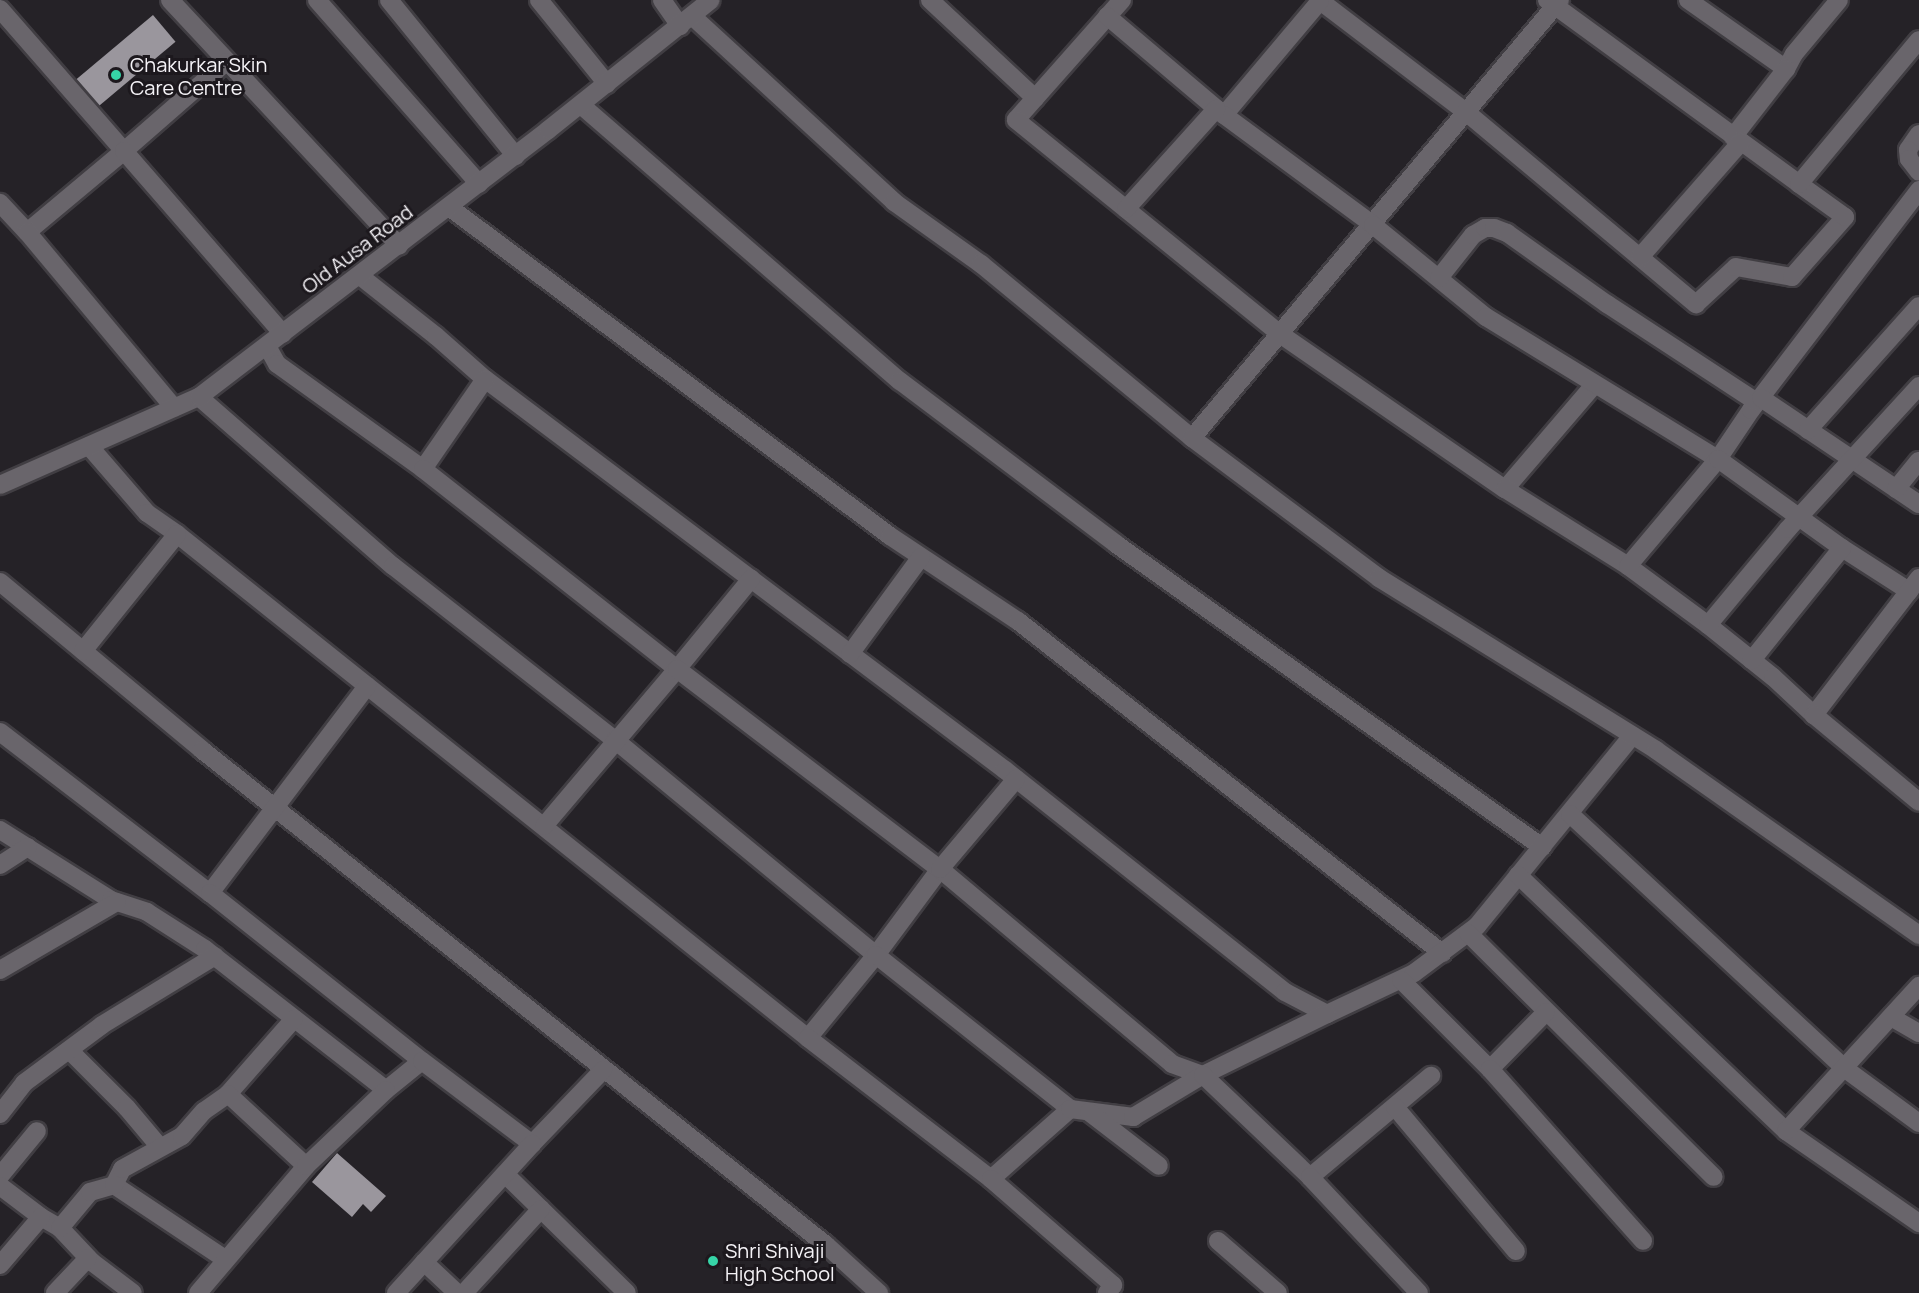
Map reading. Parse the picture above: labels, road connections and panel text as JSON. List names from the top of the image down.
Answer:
{
  "streets": {
    "street": ["Old Ausa Road"]
  },
  "places": ["Chakurkar Skin Care Centre", "Shri Shivaji High School"]
}
